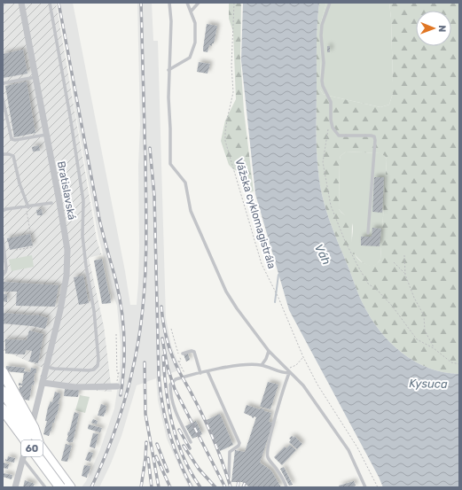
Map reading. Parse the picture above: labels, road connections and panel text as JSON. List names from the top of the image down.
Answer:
{
  "streets": {
    "main road": ["60"],
    "street": ["Bratislavská"],
    "path": ["Vážska cyklomagistrála"]
  },
  "water": ["Váh", "Kysuca"],
  "north": "right"
}
